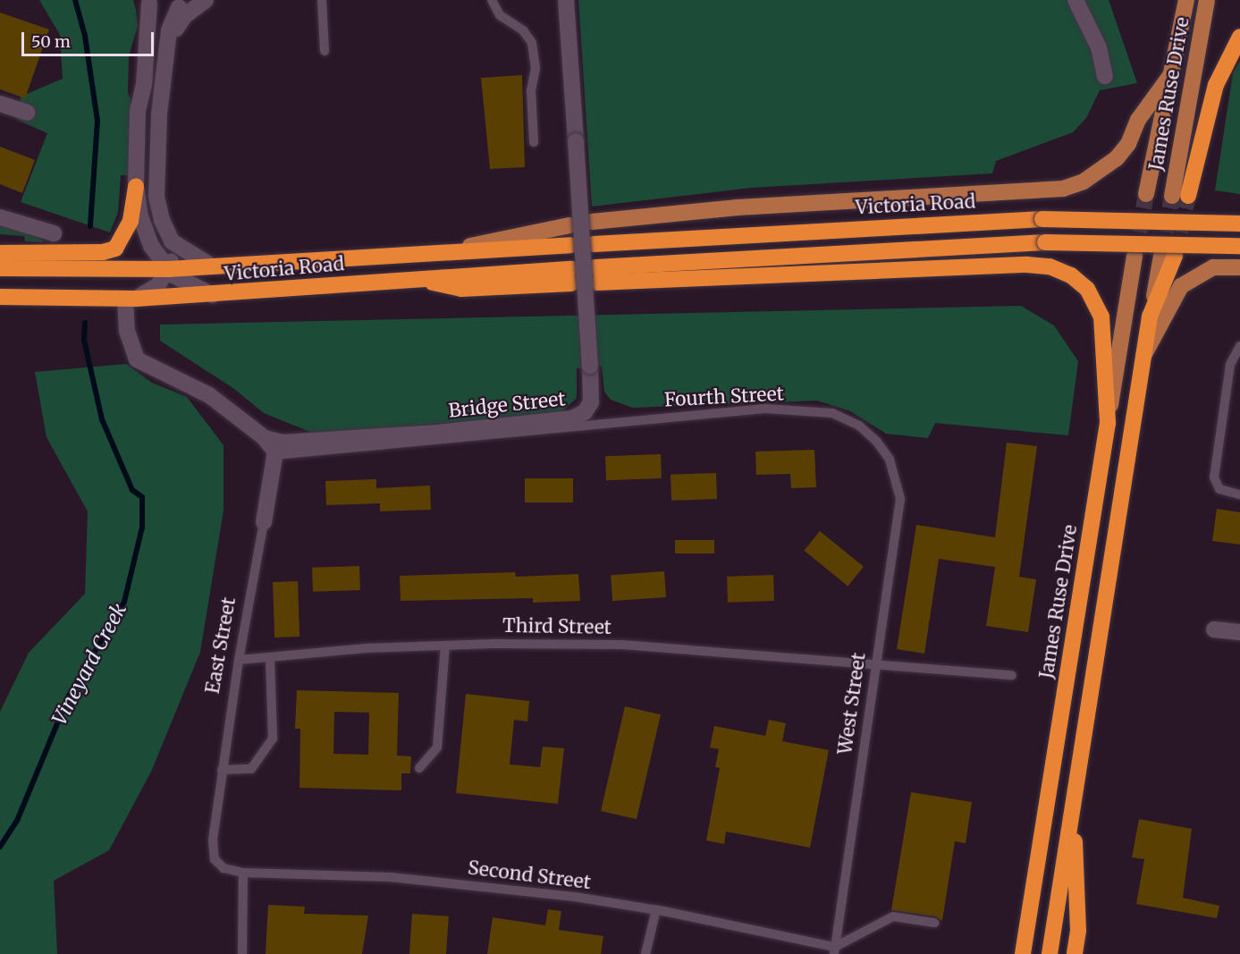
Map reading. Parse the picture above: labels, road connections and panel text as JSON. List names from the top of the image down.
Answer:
{
  "streets": {
    "highway": ["James Ruse Drive", "Victoria Road"],
    "street": ["Bridge Street", "East Street"],
    "lane": [
      "Fourth Street",
      "Third Street",
      "West Street",
      "Second Street"
    ]
  },
  "crossings": [
    ["Victoria Road", "Bridge Street"],
    ["Fourth Street", "Bridge Street"],
    ["Fourth Street", "West Street"],
    ["Bridge Street", "East Street"],
    ["Third Street", "East Street"],
    ["Third Street", "West Street"],
    ["East Street", "Second Street"],
    ["West Street", "Second Street"]
  ],
  "water": ["Vineyard Creek"],
  "scale_bar": "50 m"
}
